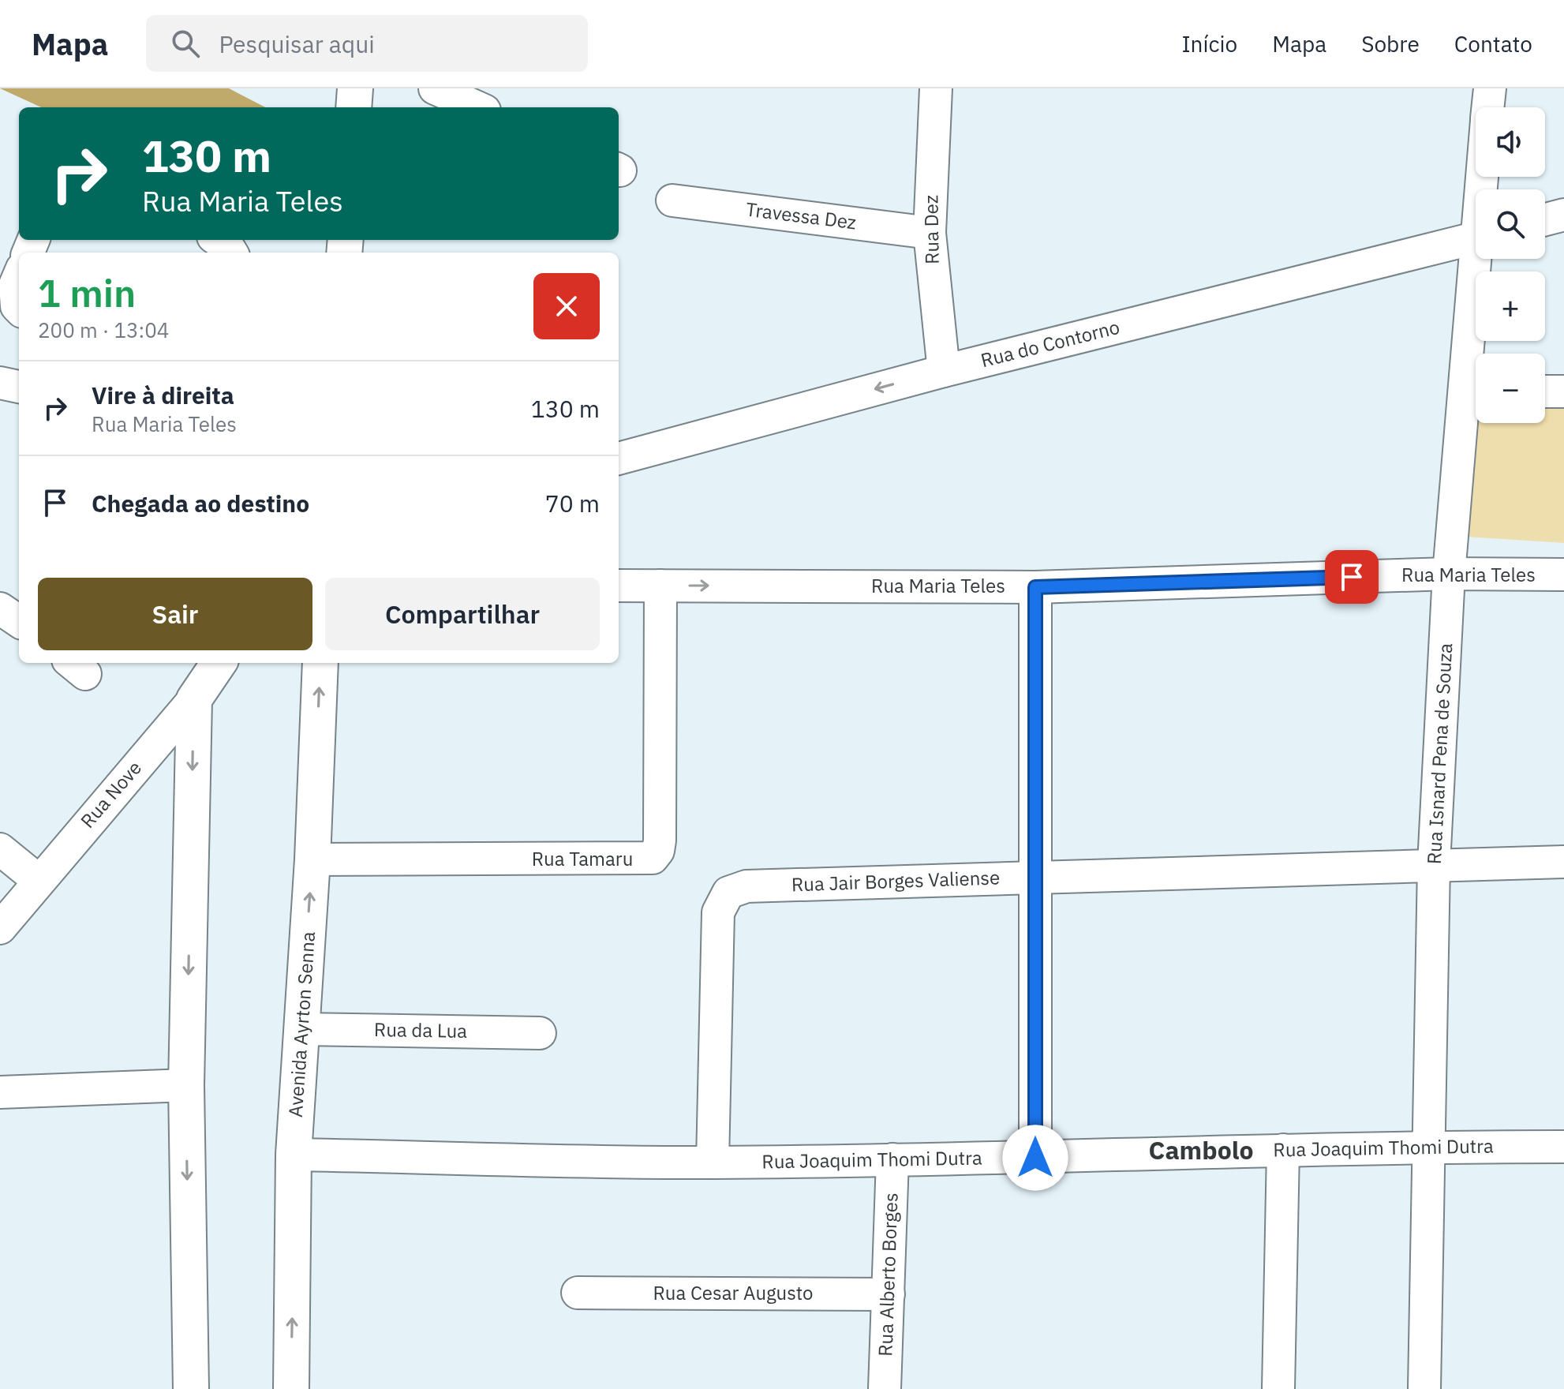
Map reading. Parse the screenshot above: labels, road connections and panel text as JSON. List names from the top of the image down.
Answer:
{
  "streets": {
    "street": [
      "Travessa Dez",
      "Rua Dez",
      "Rua do Contorno",
      "Rua Maria Teles",
      "Rua Isnard Pena de Souza",
      "Rua Nove",
      "Rua Tamaru",
      "Rua Jair Borges Valiense",
      "Avenida Ayrton Senna",
      "Rua da Lua",
      "Rua Joaquim Thomi Dutra",
      "Rua Alberto Borges",
      "Rua Cesar Augusto"
    ]
  },
  "crossings": [
    ["Travessa Dez", "Rua Dez"],
    ["Rua Dez", "Rua do Contorno"],
    ["Rua Maria Teles", "Rua Isnard Pena de Souza"],
    ["Rua Maria Teles", "Rua Tamaru"],
    ["Rua Isnard Pena de Souza", "Rua Jair Borges Valiense"],
    ["Rua Isnard Pena de Souza", "Rua Joaquim Thomi Dutra"],
    ["Rua Tamaru", "Avenida Ayrton Senna"],
    ["Rua Jair Borges Valiense", "Rua Joaquim Thomi Dutra"],
    ["Avenida Ayrton Senna", "Rua da Lua"],
    ["Avenida Ayrton Senna", "Rua Joaquim Thomi Dutra"],
    ["Rua Joaquim Thomi Dutra", "Rua Alberto Borges"],
    ["Rua Alberto Borges", "Rua Cesar Augusto"]
  ],
  "one_way": ["Rua do Contorno", "Rua Maria Teles"],
  "districts": ["Cambolo"],
  "page": {
    "header": "Mapa",
    "search": "Pesquisar aqui",
    "nav": [
      "Início",
      "Mapa",
      "Sobre",
      "Contato"
    ],
    "map_buttons": ["+", "−"],
    "turn": ["130 m", "Rua Maria Teles"],
    "heading": ["1 min", "200 m · 13:04"],
    "list": [
      {
        "name": "Vire à direita",
        "note": "Rua Maria Teles",
        "value": "130 m"
      },
      {
        "name": "Chegada ao destino",
        "value": "70 m"
      }
    ],
    "buttons": ["Sair", "Compartilhar"]
  }
}
